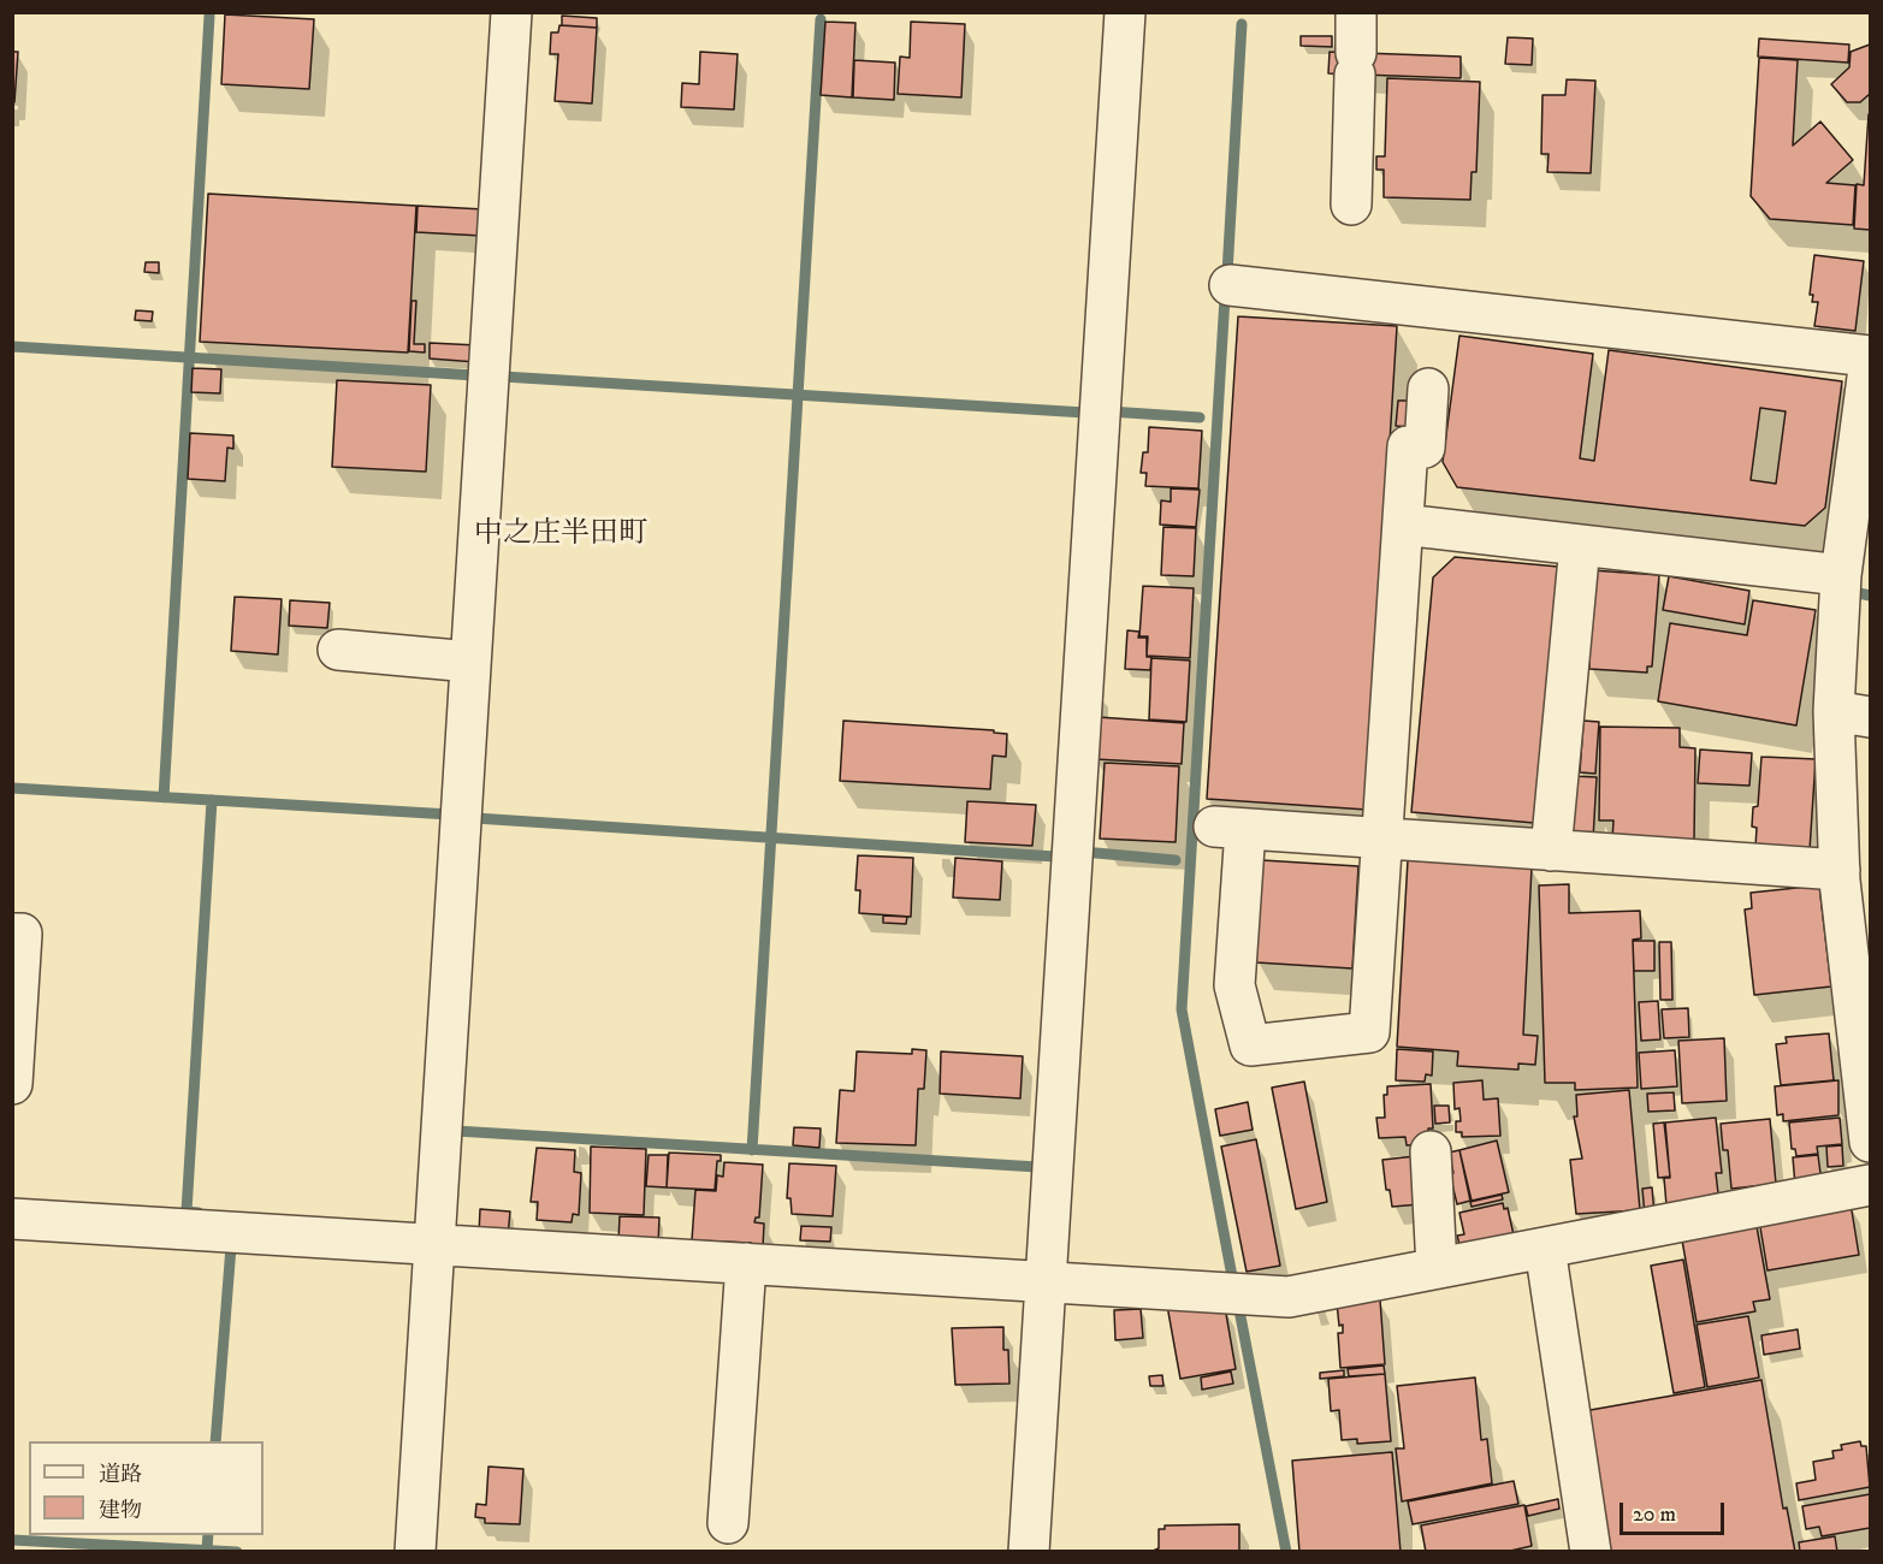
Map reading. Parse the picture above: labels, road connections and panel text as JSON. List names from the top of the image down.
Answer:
{
  "districts": ["中之庄半田町"],
  "legend": ["道路", "建物"],
  "scale_bar": "20 m"
}
